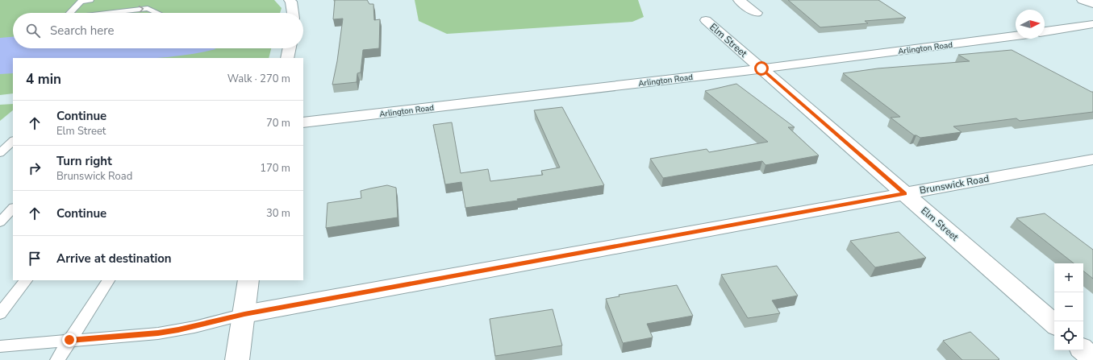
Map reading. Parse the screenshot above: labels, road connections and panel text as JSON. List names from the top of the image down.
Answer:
{
  "streets": {
    "street": ["Elm Street", "Arlington Road", "Brunswick Road"]
  },
  "crossings": [
    ["Elm Street", "Arlington Road"],
    ["Elm Street", "Brunswick Road"]
  ],
  "north": "right",
  "page": {
    "search": "Search here",
    "heading": ["4 min", "Walk · 270 m"],
    "list": [
      ["Continue", "Elm Street", "70 m"],
      ["Turn right", "Brunswick Road", "170 m"],
      ["Continue", "30 m"],
      "Arrive at destination"
    ],
    "map_buttons": ["+", "−"]
  }
}
